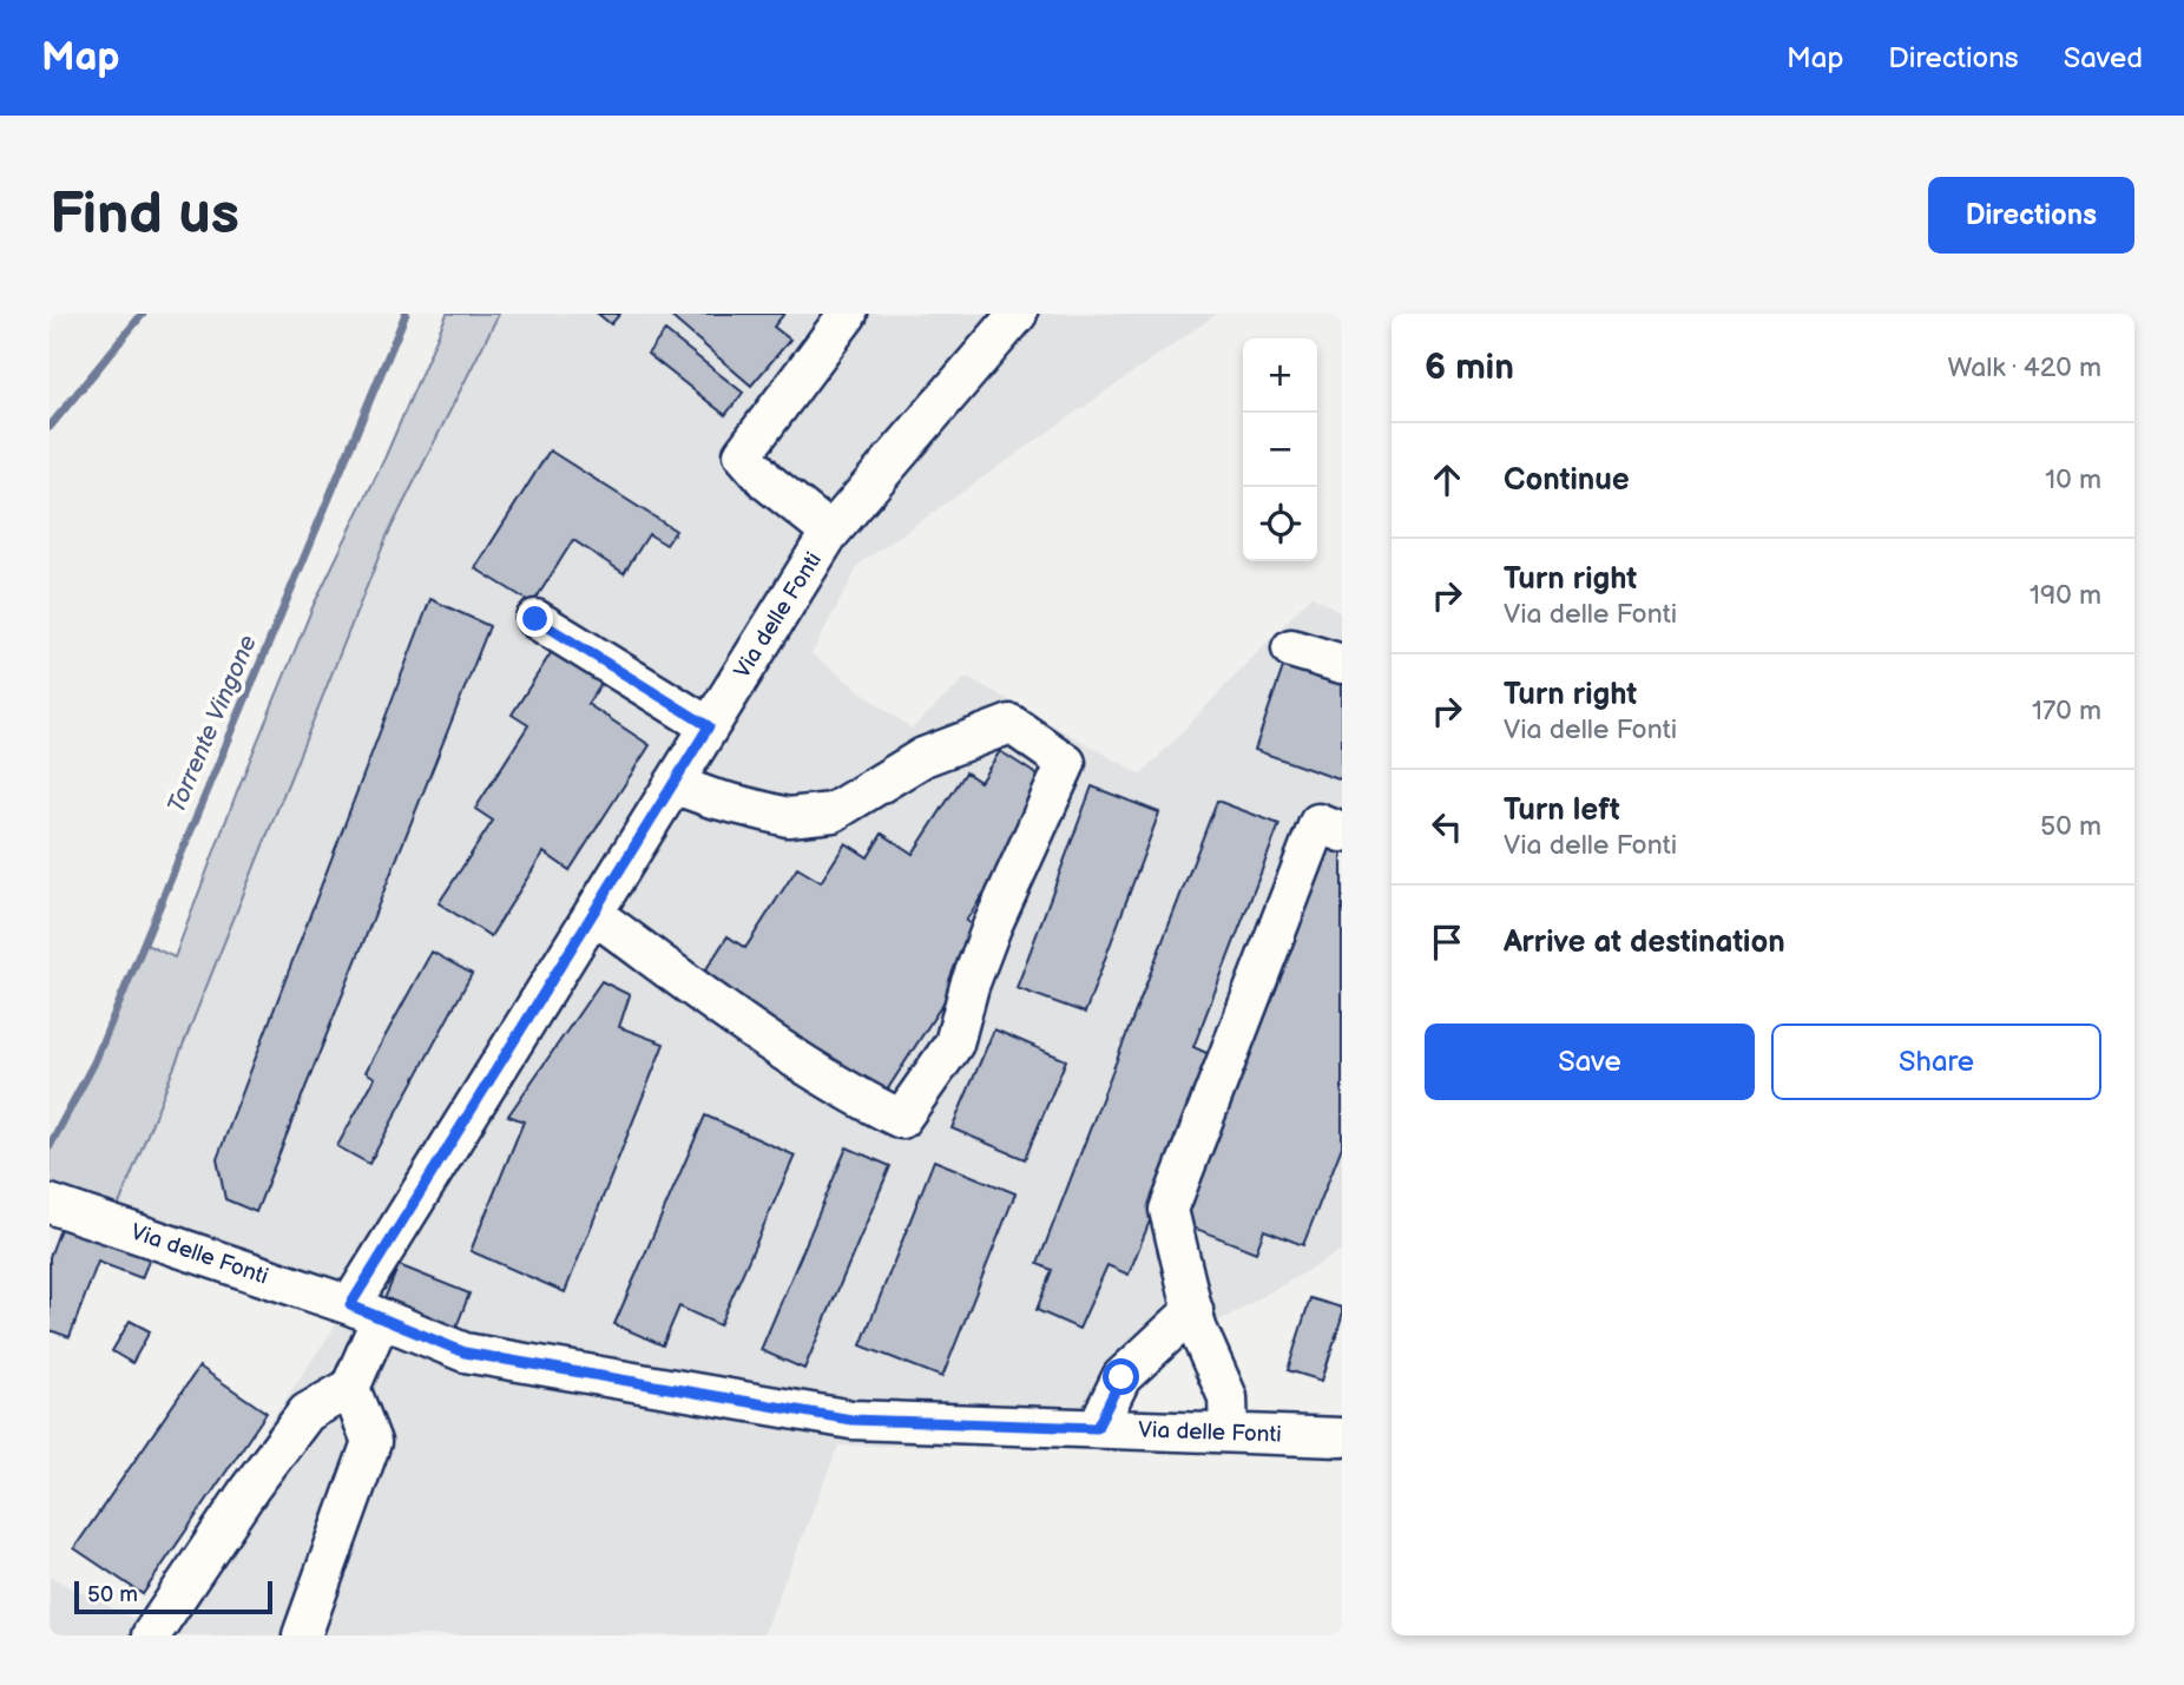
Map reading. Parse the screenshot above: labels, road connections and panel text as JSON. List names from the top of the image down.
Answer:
{
  "streets": {
    "street": ["Via delle Fonti"]
  },
  "water": ["Torrente Vingone"],
  "scale_bar": "50 m",
  "page": {
    "header": "Map",
    "nav": ["Map", "Directions", "Saved"],
    "buttons": [
      "Directions",
      ["Save", "Share"]
    ],
    "title": "Find us",
    "heading": ["6 min", "Walk · 420 m"],
    "map_buttons": ["+", "−"],
    "list": [
      ["Continue", "10 m"],
      ["Turn right", "Via delle Fonti", "190 m"],
      ["Turn right", "Via delle Fonti", "170 m"],
      ["Turn left", "Via delle Fonti", "50 m"],
      "Arrive at destination"
    ],
    "scale": "50 m"
  }
}
